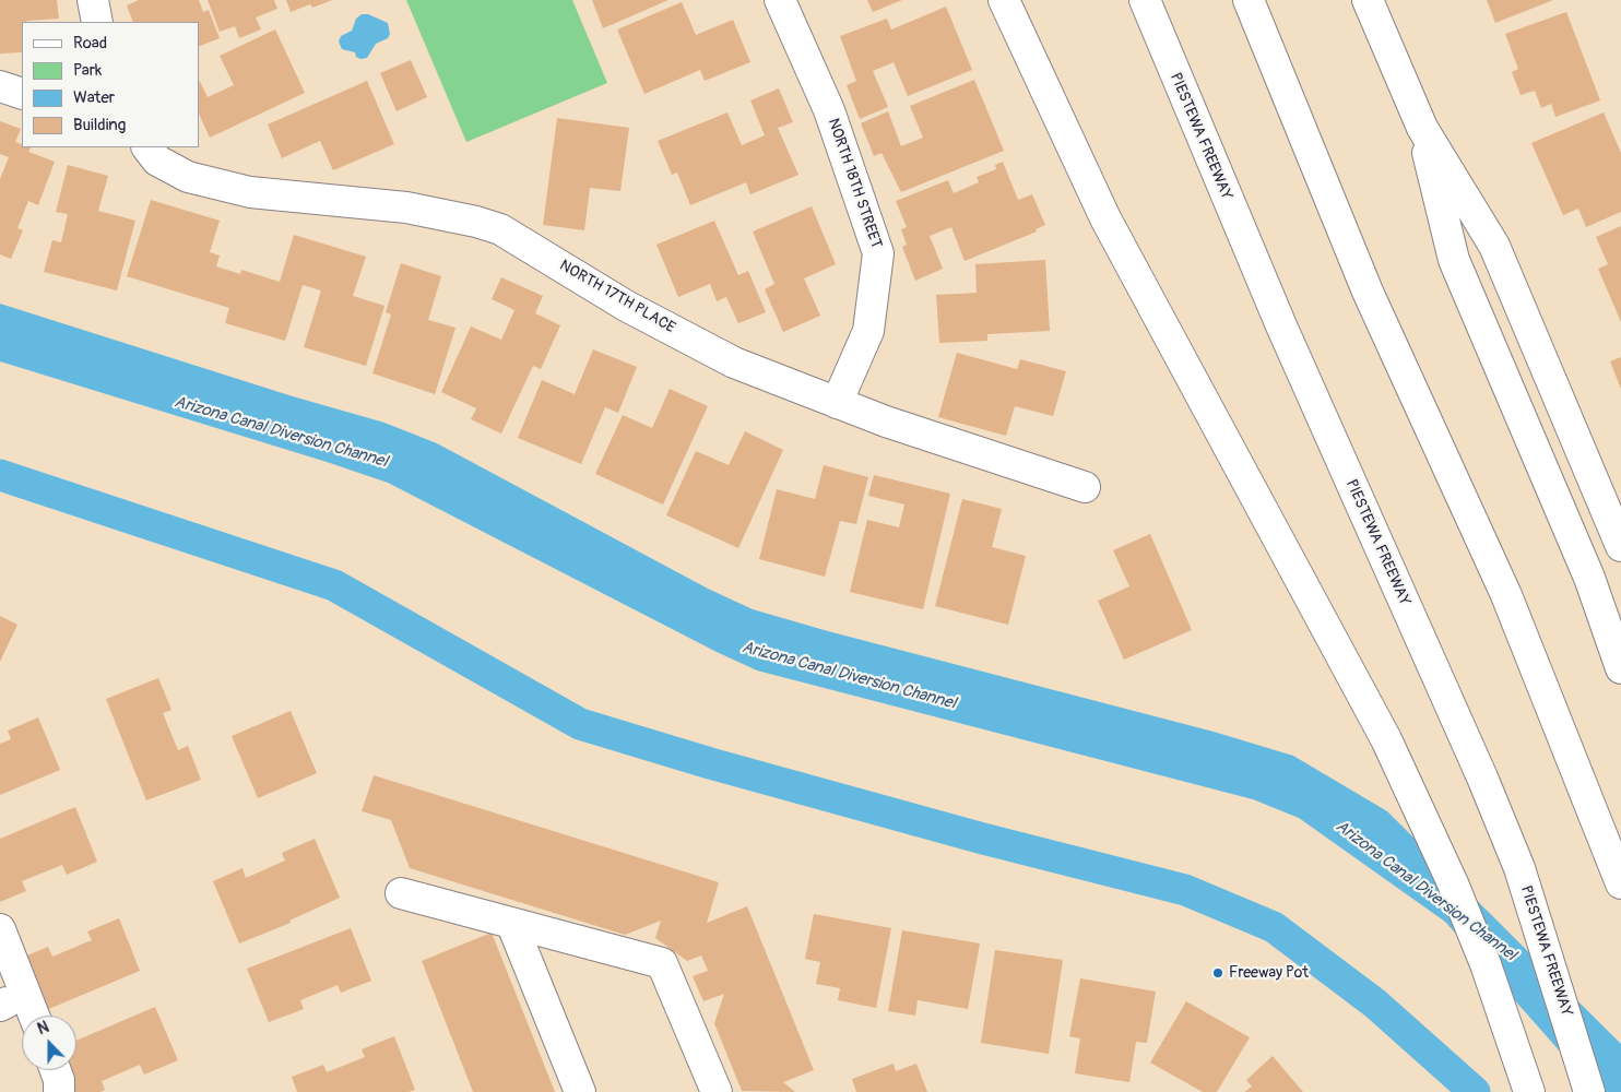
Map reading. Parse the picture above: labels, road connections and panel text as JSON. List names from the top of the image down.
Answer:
{
  "streets": {
    "main road": ["PIESTEWA FREEWAY", "NORTH 18TH STREET", "NORTH 17TH PLACE"]
  },
  "crossings": [
    ["NORTH 18TH STREET", "NORTH 17TH PLACE"]
  ],
  "water": ["Arizona Canal Diversion Channel"],
  "places": ["Freeway Pot"],
  "legend": [
    "Road",
    "Park",
    "Water",
    "Building"
  ],
  "north": "top"
}
